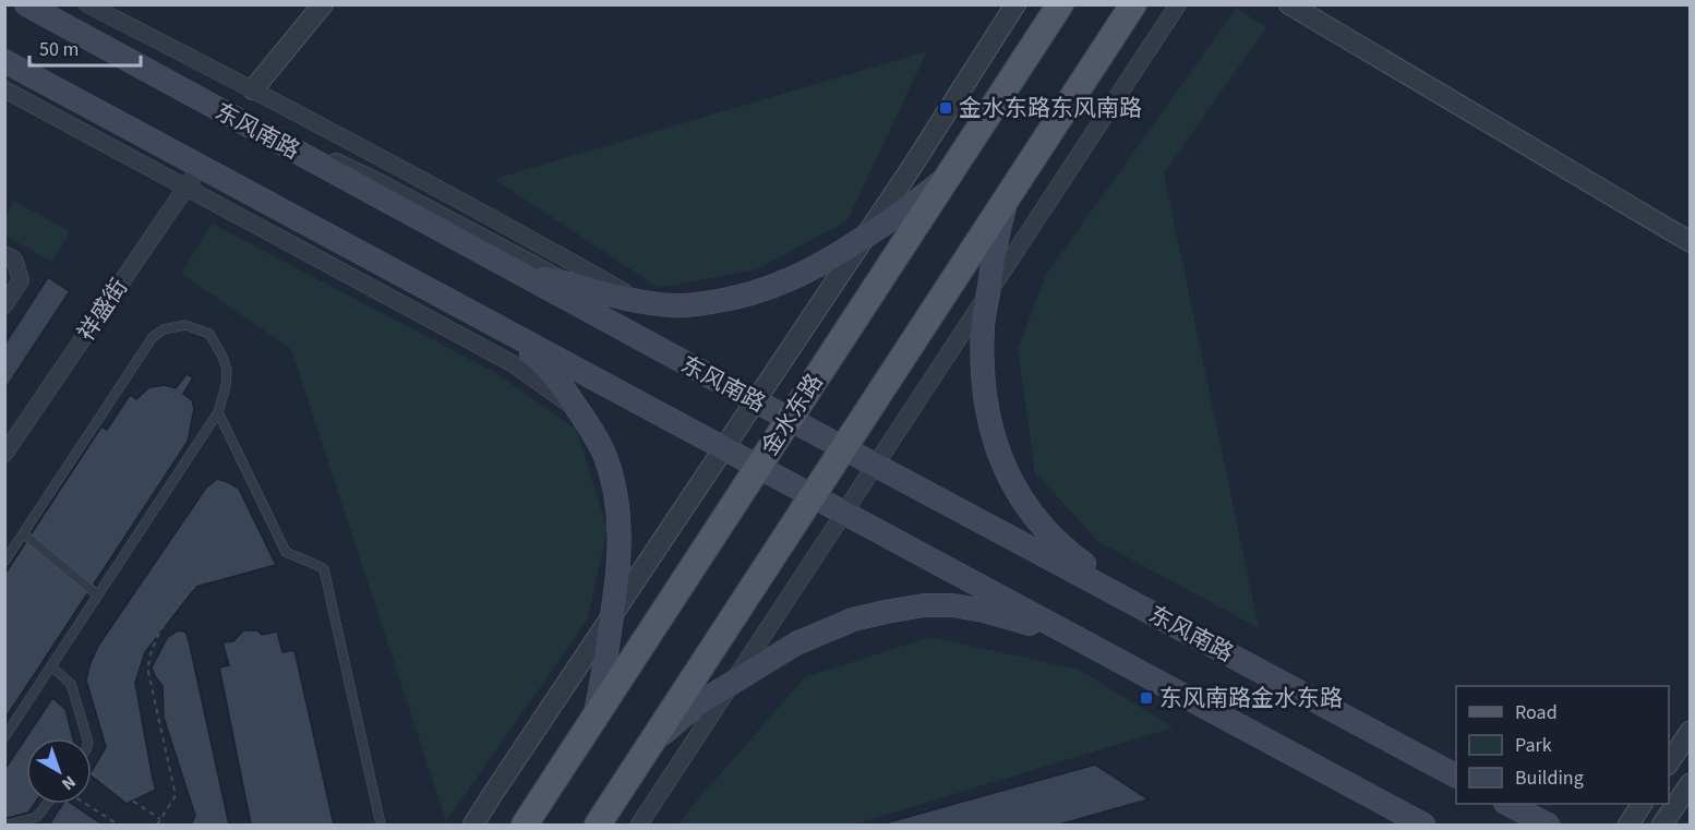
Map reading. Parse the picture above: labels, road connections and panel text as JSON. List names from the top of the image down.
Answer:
{
  "streets": {
    "main road": ["东风南路", "金水东路"],
    "street": ["祥盛街"]
  },
  "crossings": [
    ["东风南路", "金水东路"]
  ],
  "places": {
    "transit": ["金水东路东风南路", "东风南路金水东路"]
  },
  "legend": ["Road", "Park", "Building"],
  "scale_bar": "50 m",
  "north": "bottom right"
}
